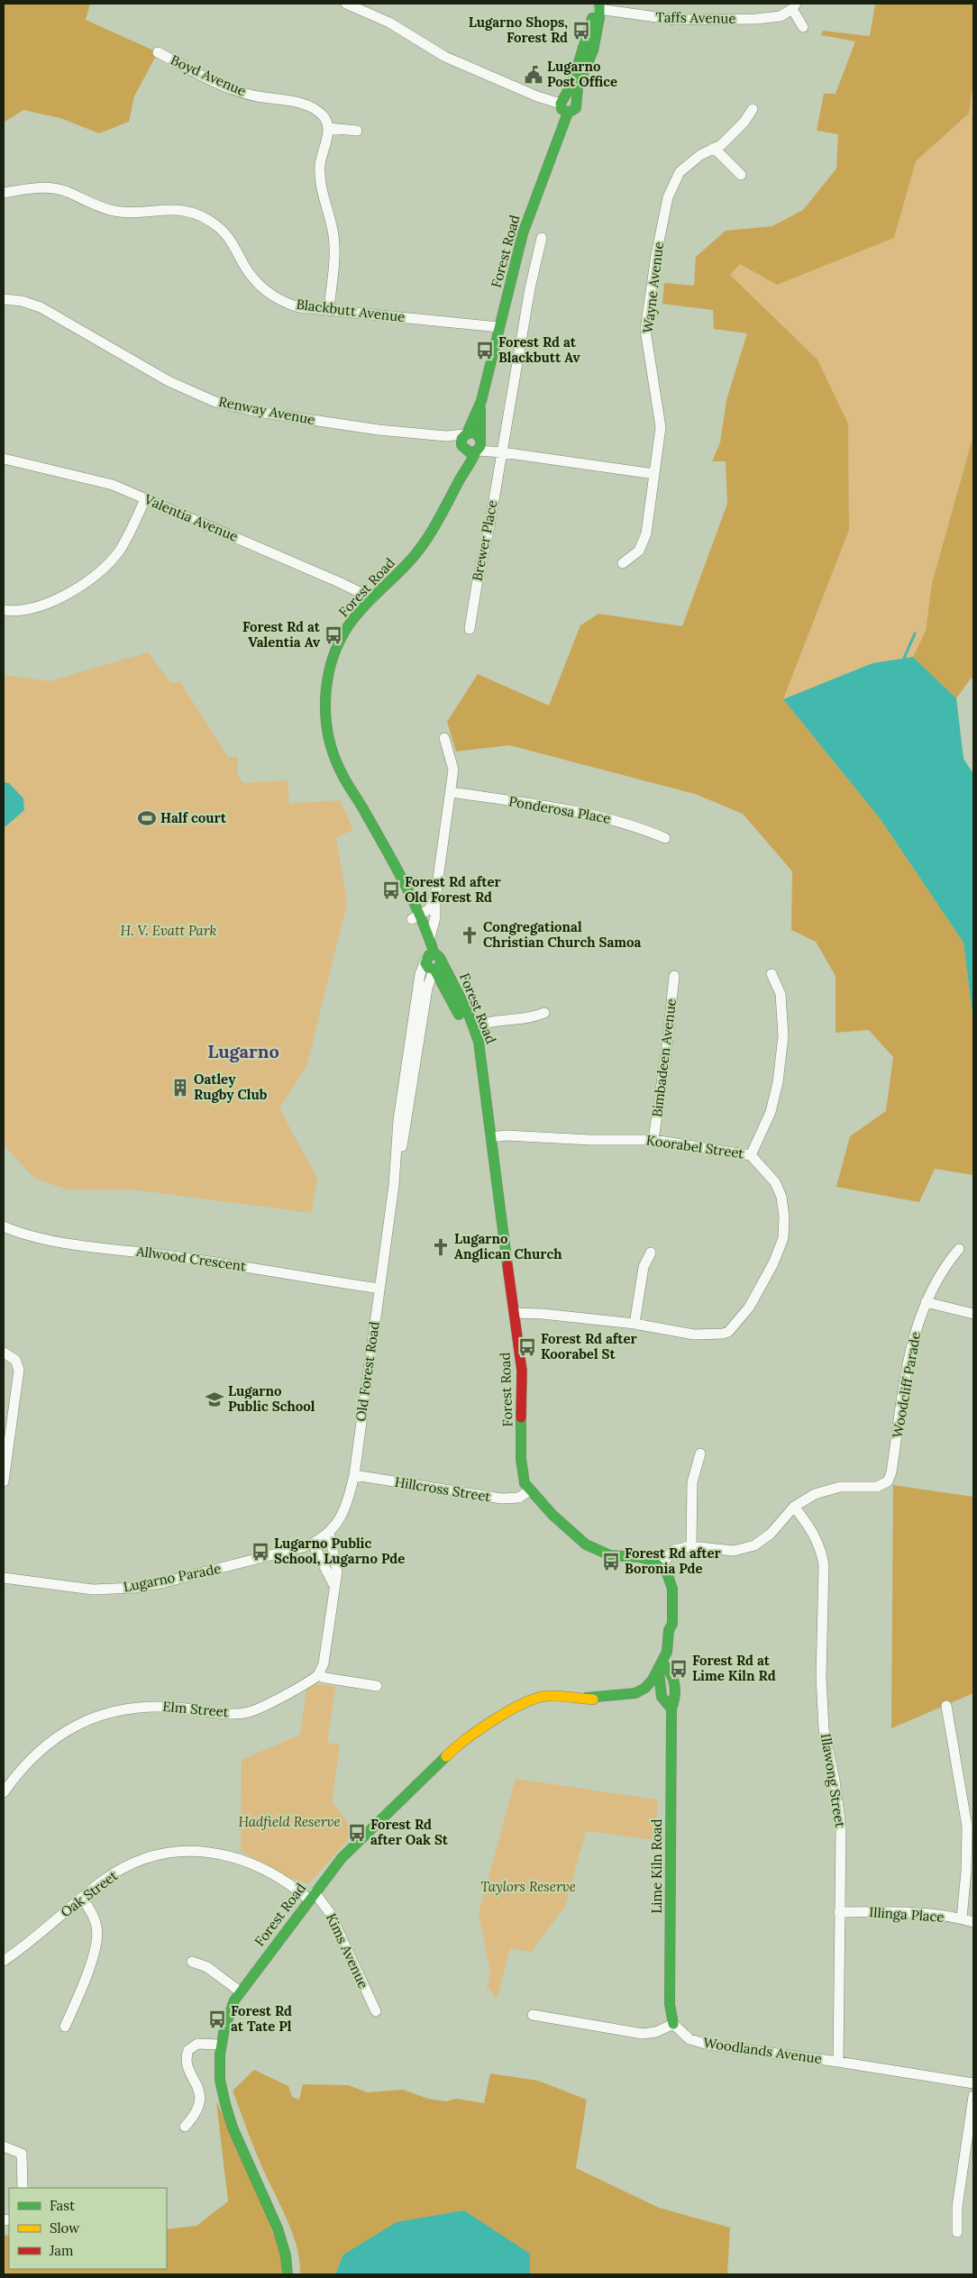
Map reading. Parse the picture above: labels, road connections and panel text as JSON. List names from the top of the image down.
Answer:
{
  "streets": {
    "street": [
      "Taffs Avenue",
      "Boyd Avenue",
      "Forest Road",
      "Wayne Avenue",
      "Blackbutt Avenue",
      "Renway Avenue",
      "Valentia Avenue",
      "Brewer Place",
      "Ponderosa Place",
      "Bimbadeen Avenue",
      "Koorabel Street",
      "Allwood Crescent",
      "Old Forest Road",
      "Woodcliff Parade",
      "Hillcross Street",
      "Lugarno Parade",
      "Elm Street",
      "Illawong Street",
      "Lime Kiln Road",
      "Oak Street",
      "Illinga Place",
      "Kims Avenue",
      "Woodlands Avenue"
    ]
  },
  "crossings": [
    ["Forest Road", "Blackbutt Avenue"],
    ["Forest Road", "Renway Avenue"],
    ["Forest Road", "Valentia Avenue"],
    ["Forest Road", "Koorabel Street"],
    ["Forest Road", "Old Forest Road"],
    ["Forest Road", "Hillcross Street"],
    ["Forest Road", "Lime Kiln Road"],
    ["Forest Road", "Oak Street"],
    ["Forest Road", "Kims Avenue"],
    ["Bimbadeen Avenue", "Koorabel Street"],
    ["Allwood Crescent", "Old Forest Road"],
    ["Old Forest Road", "Hillcross Street"],
    ["Old Forest Road", "Lugarno Parade"],
    ["Woodcliff Parade", "Illawong Street"],
    ["Illawong Street", "Illinga Place"],
    ["Illawong Street", "Woodlands Avenue"],
    ["Lime Kiln Road", "Woodlands Avenue"],
    ["Oak Street", "Kims Avenue"]
  ],
  "districts": ["Lugarno"],
  "parks": ["H. V. Evatt Park", "Hadfield Reserve", "Taylors Reserve"],
  "places": {
    "bus stop": [
      "Lugarno Shops, Forest Rd",
      "Forest Rd at Blackbutt Av",
      "Forest Rd at Valentia Av",
      "Forest Rd after Old Forest Rd",
      "Forest Rd after Koorabel St",
      "Lugarno Public School, Lugarno Pde",
      "Forest Rd after Boronia Pde",
      "Forest Rd at Lime Kiln Rd",
      "Forest Rd after Oak St",
      "Forest Rd at Tate Pl"
    ],
    "public building": ["Lugarno Post Office"],
    "sports": ["Half court"],
    "church": ["Congregational Christian Church Samoa", "Lugarno Anglican Church"],
    "building": ["Oatley Rugby Club"],
    "school or university": ["Lugarno Public School"]
  },
  "legend": ["Fast", "Slow", "Jam"]
}
